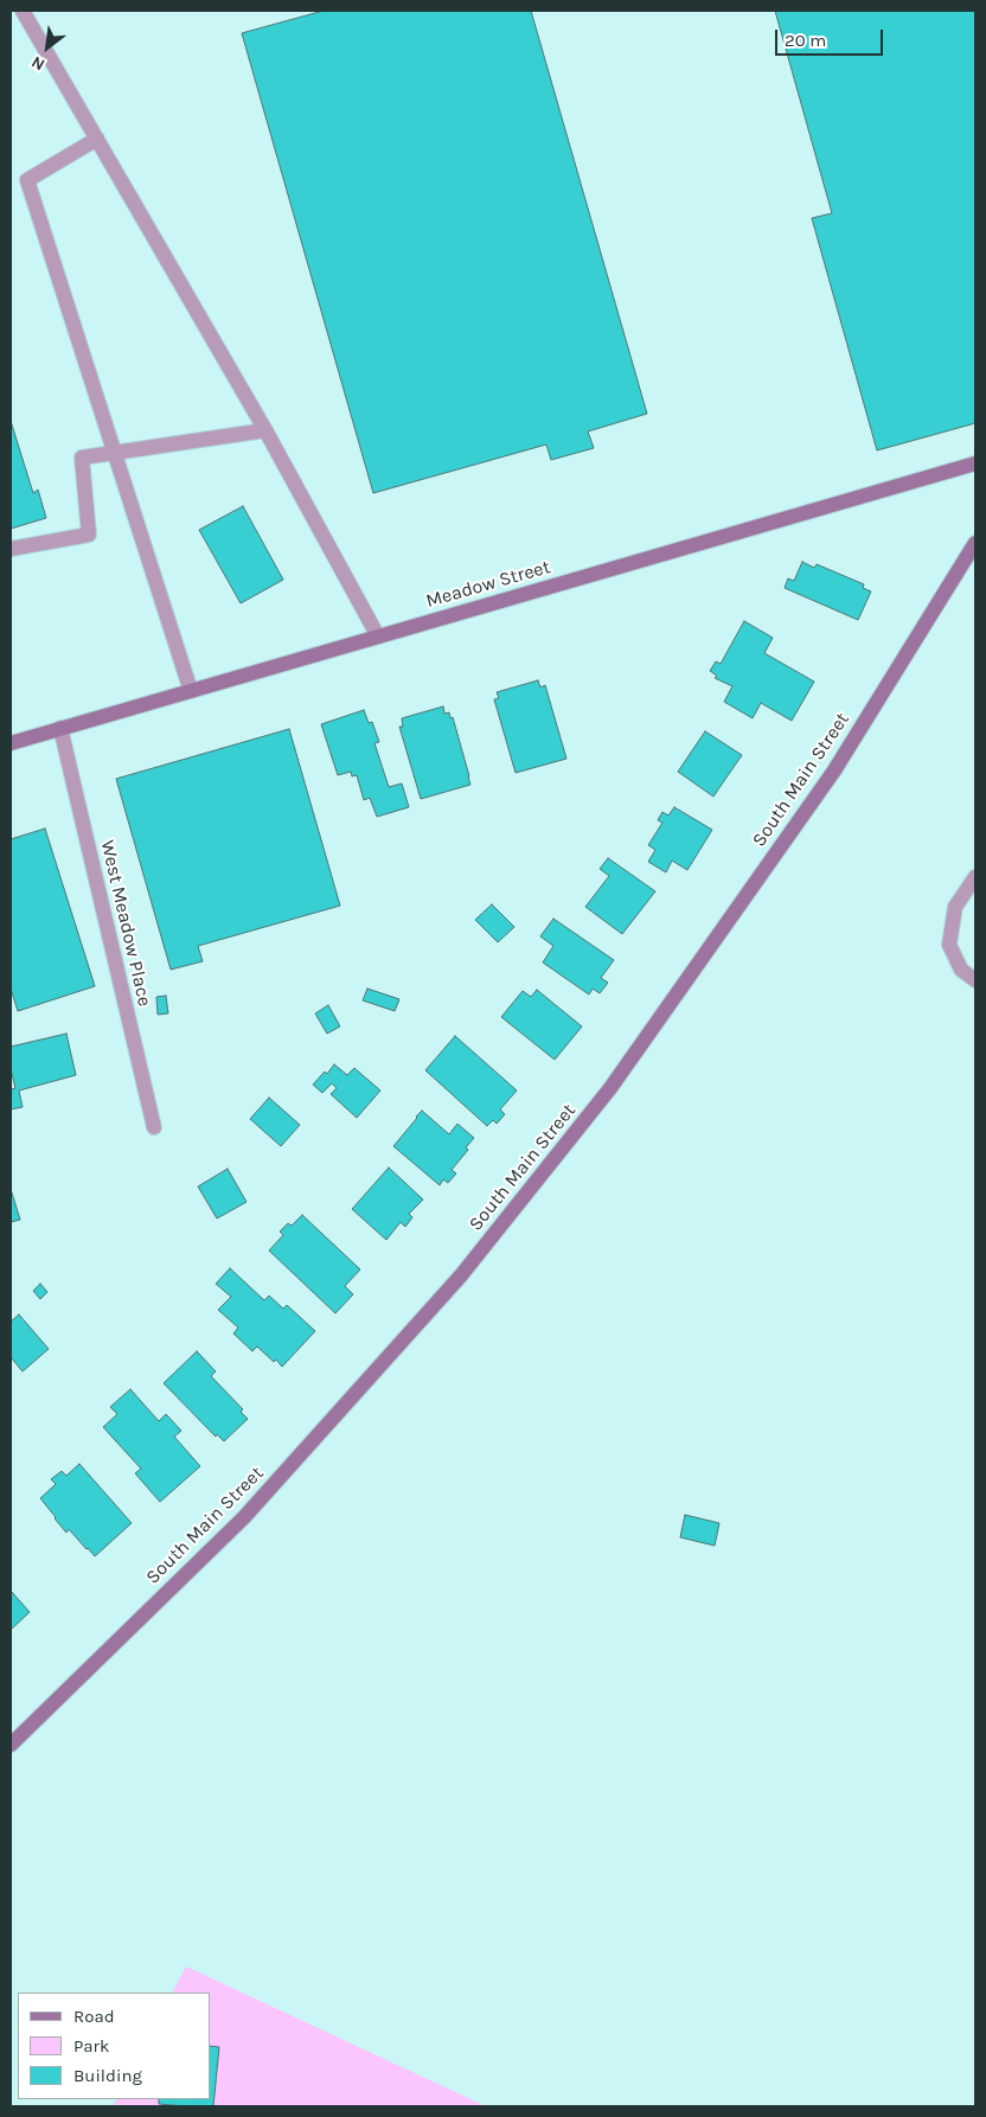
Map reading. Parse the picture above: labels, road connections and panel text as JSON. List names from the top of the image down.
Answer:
{
  "streets": {
    "main road": ["Meadow Street", "South Main Street"],
    "street": ["West Meadow Place"]
  },
  "crossings": [
    ["Meadow Street", "West Meadow Place"]
  ],
  "legend": ["Road", "Park", "Building"],
  "scale_bar": "20 m",
  "north": "bottom left"
}
